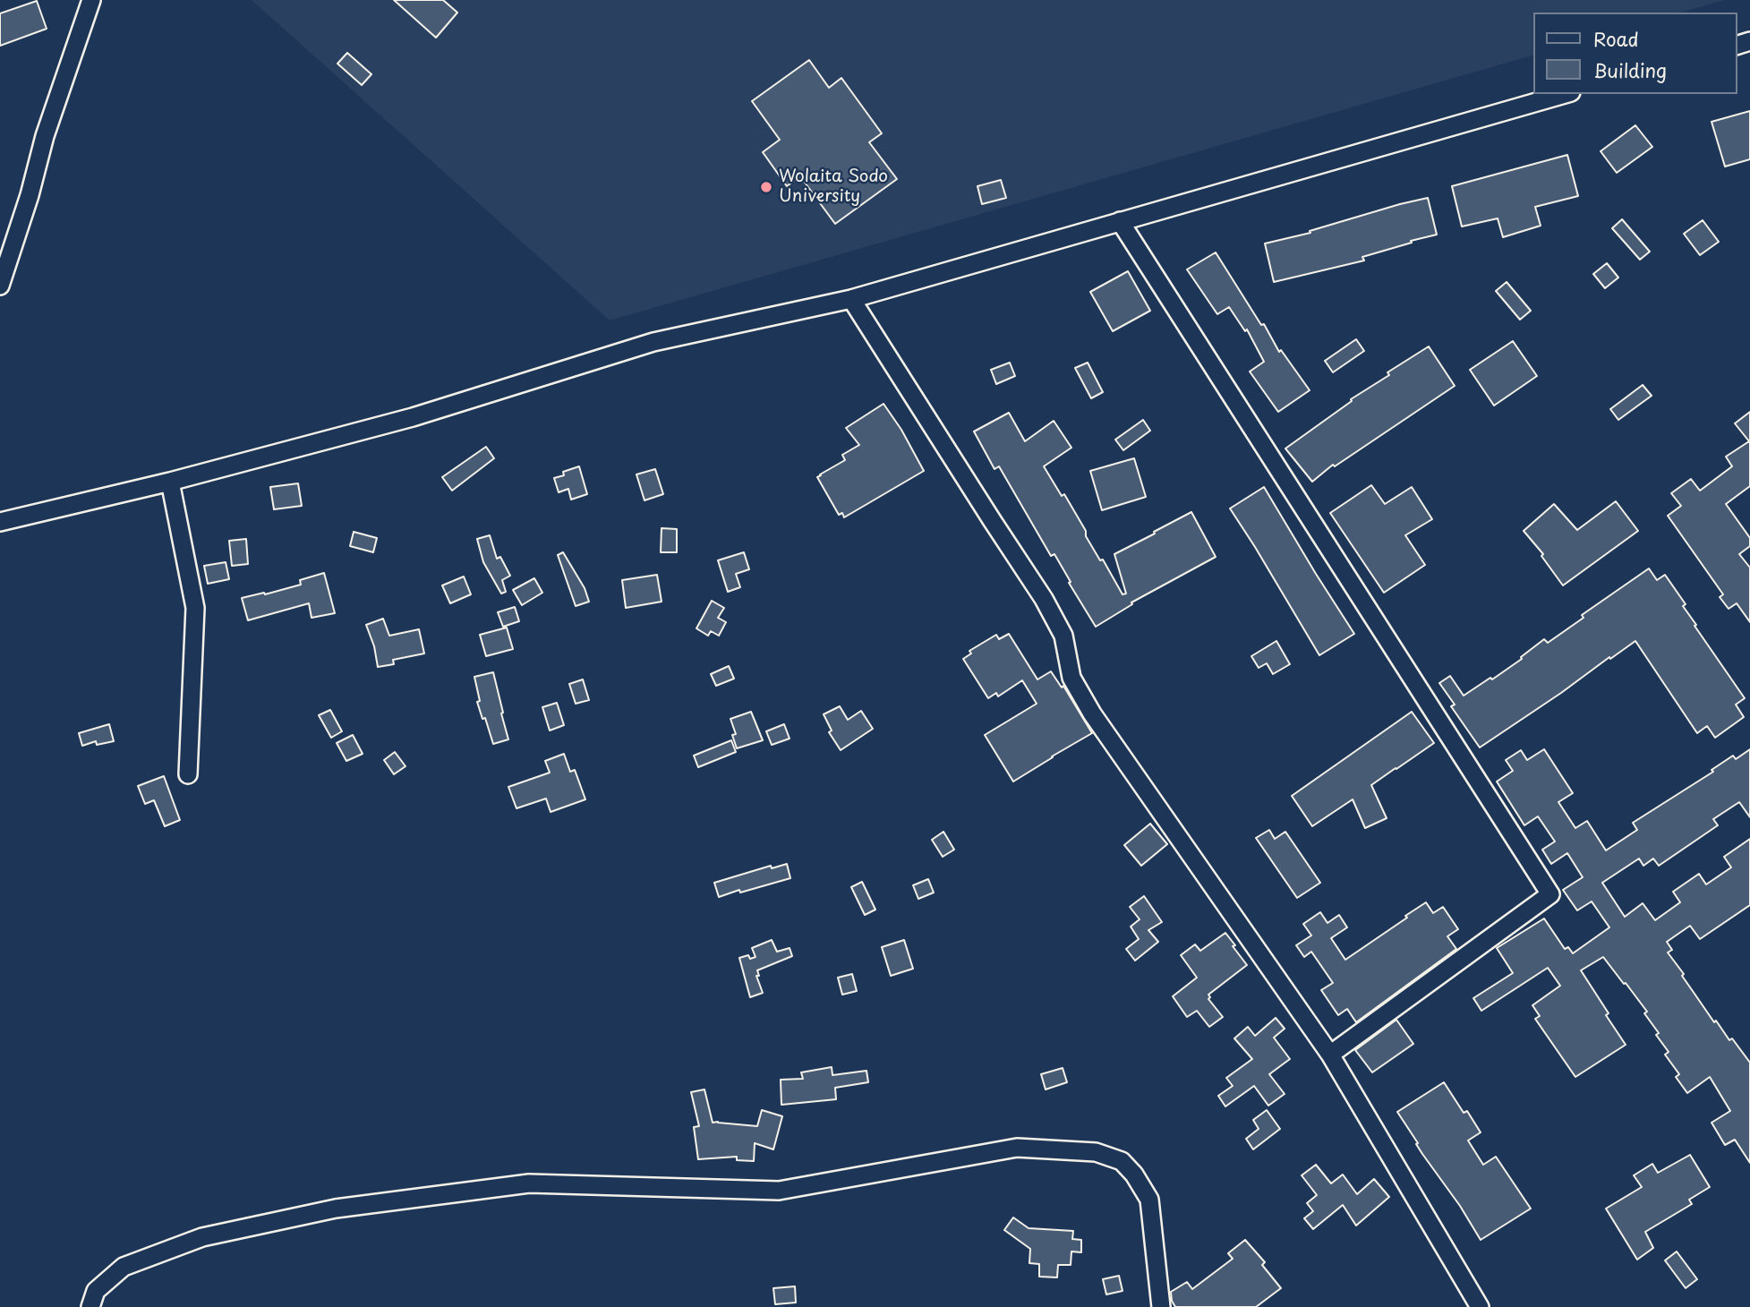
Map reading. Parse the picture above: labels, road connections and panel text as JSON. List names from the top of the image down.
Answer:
{
  "places": ["Wolaita Sodo University"],
  "legend": ["Road", "Building"]
}
